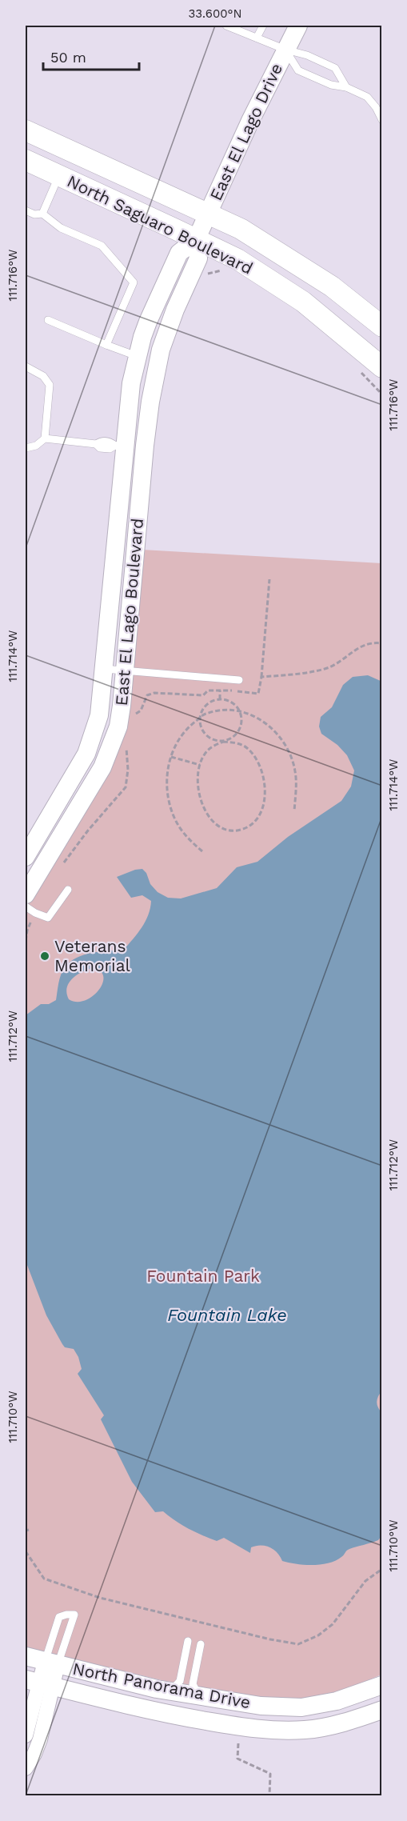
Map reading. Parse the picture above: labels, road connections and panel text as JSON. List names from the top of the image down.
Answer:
{
  "streets": {
    "main road": ["North Saguaro Boulevard"],
    "street": ["East El Lago Drive", "East El Lago Boulevard", "North Panorama Drive"]
  },
  "crossings": [
    ["East El Lago Drive", "North Saguaro Boulevard"],
    ["East El Lago Drive", "East El Lago Boulevard"]
  ],
  "water": ["Fountain Lake"],
  "parks": ["Fountain Park"],
  "places": ["Veterans Memorial"],
  "scale_bar": "50 m",
  "coordinates": [
    "33.600°N",
    "111.716°W",
    "111.714°W",
    "111.712°W",
    "111.710°W"
  ]
}
